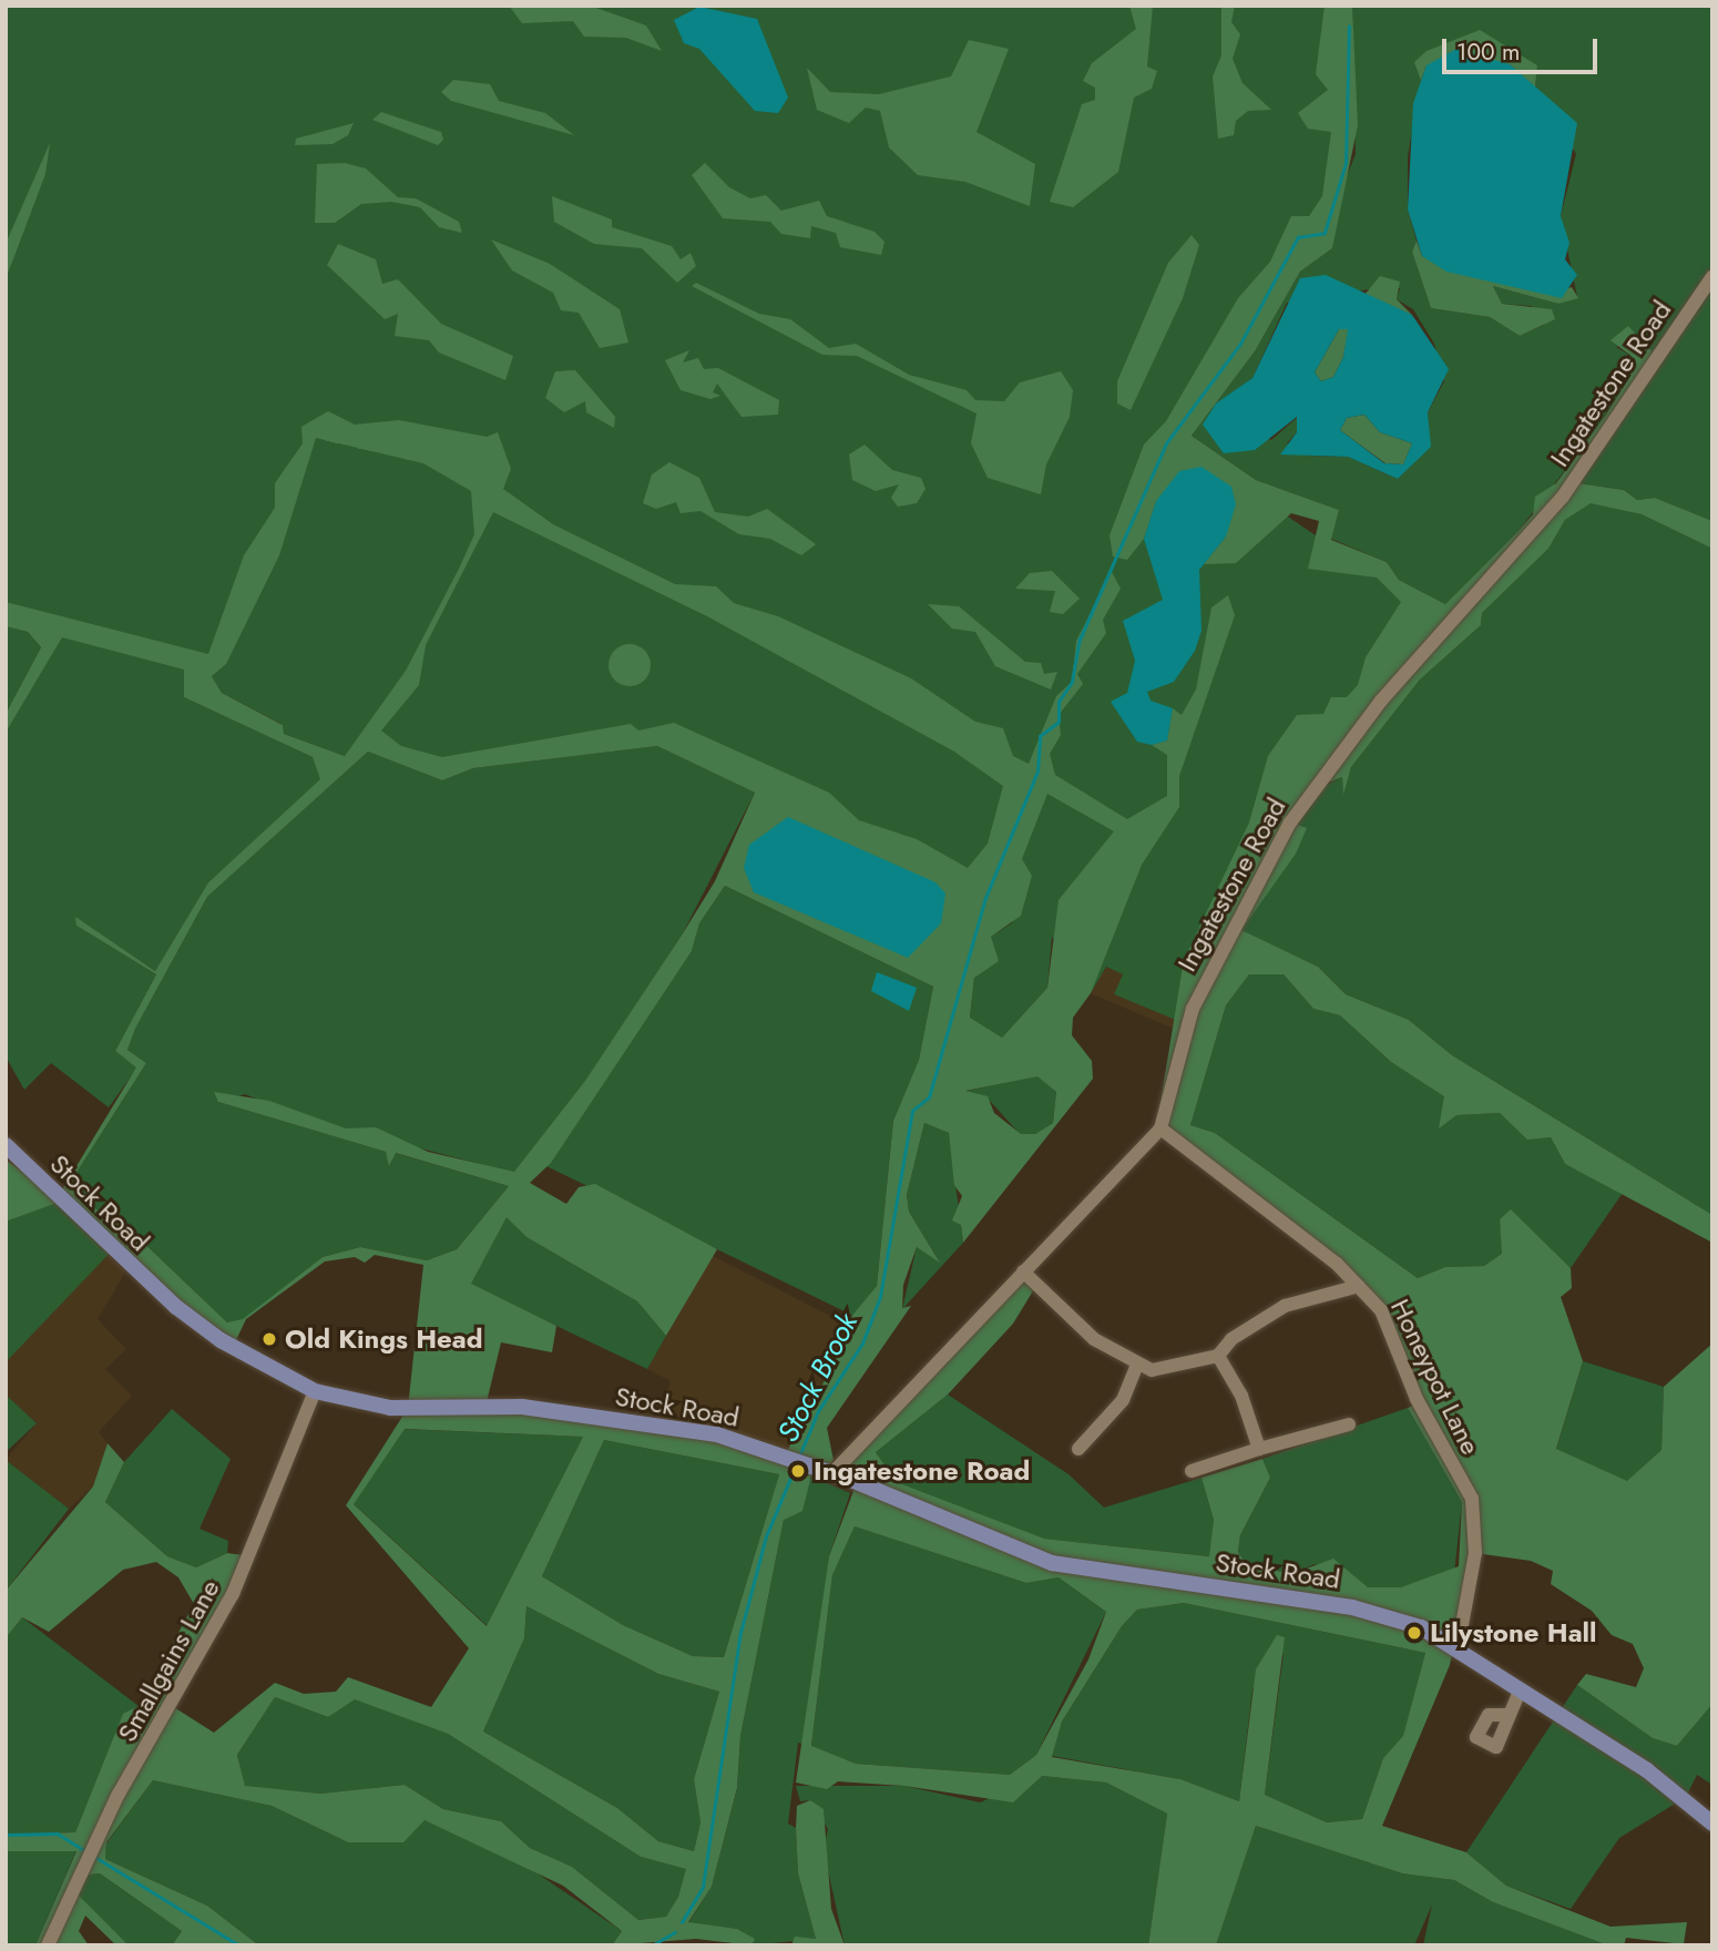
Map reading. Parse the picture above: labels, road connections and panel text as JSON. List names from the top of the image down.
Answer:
{
  "streets": {
    "main road": ["Stock Road"],
    "street": ["Ingatestone Road", "Honeypot Lane", "Smallgains Lane"]
  },
  "crossings": [
    ["Ingatestone Road", "Stock Road"],
    ["Ingatestone Road", "Honeypot Lane"],
    ["Stock Road", "Honeypot Lane"],
    ["Stock Road", "Smallgains Lane"]
  ],
  "water": ["Stock Brook"],
  "places": ["Old Kings Head", "Ingatestone Road", "Lilystone Hall"],
  "scale_bar": "100 m"
}
